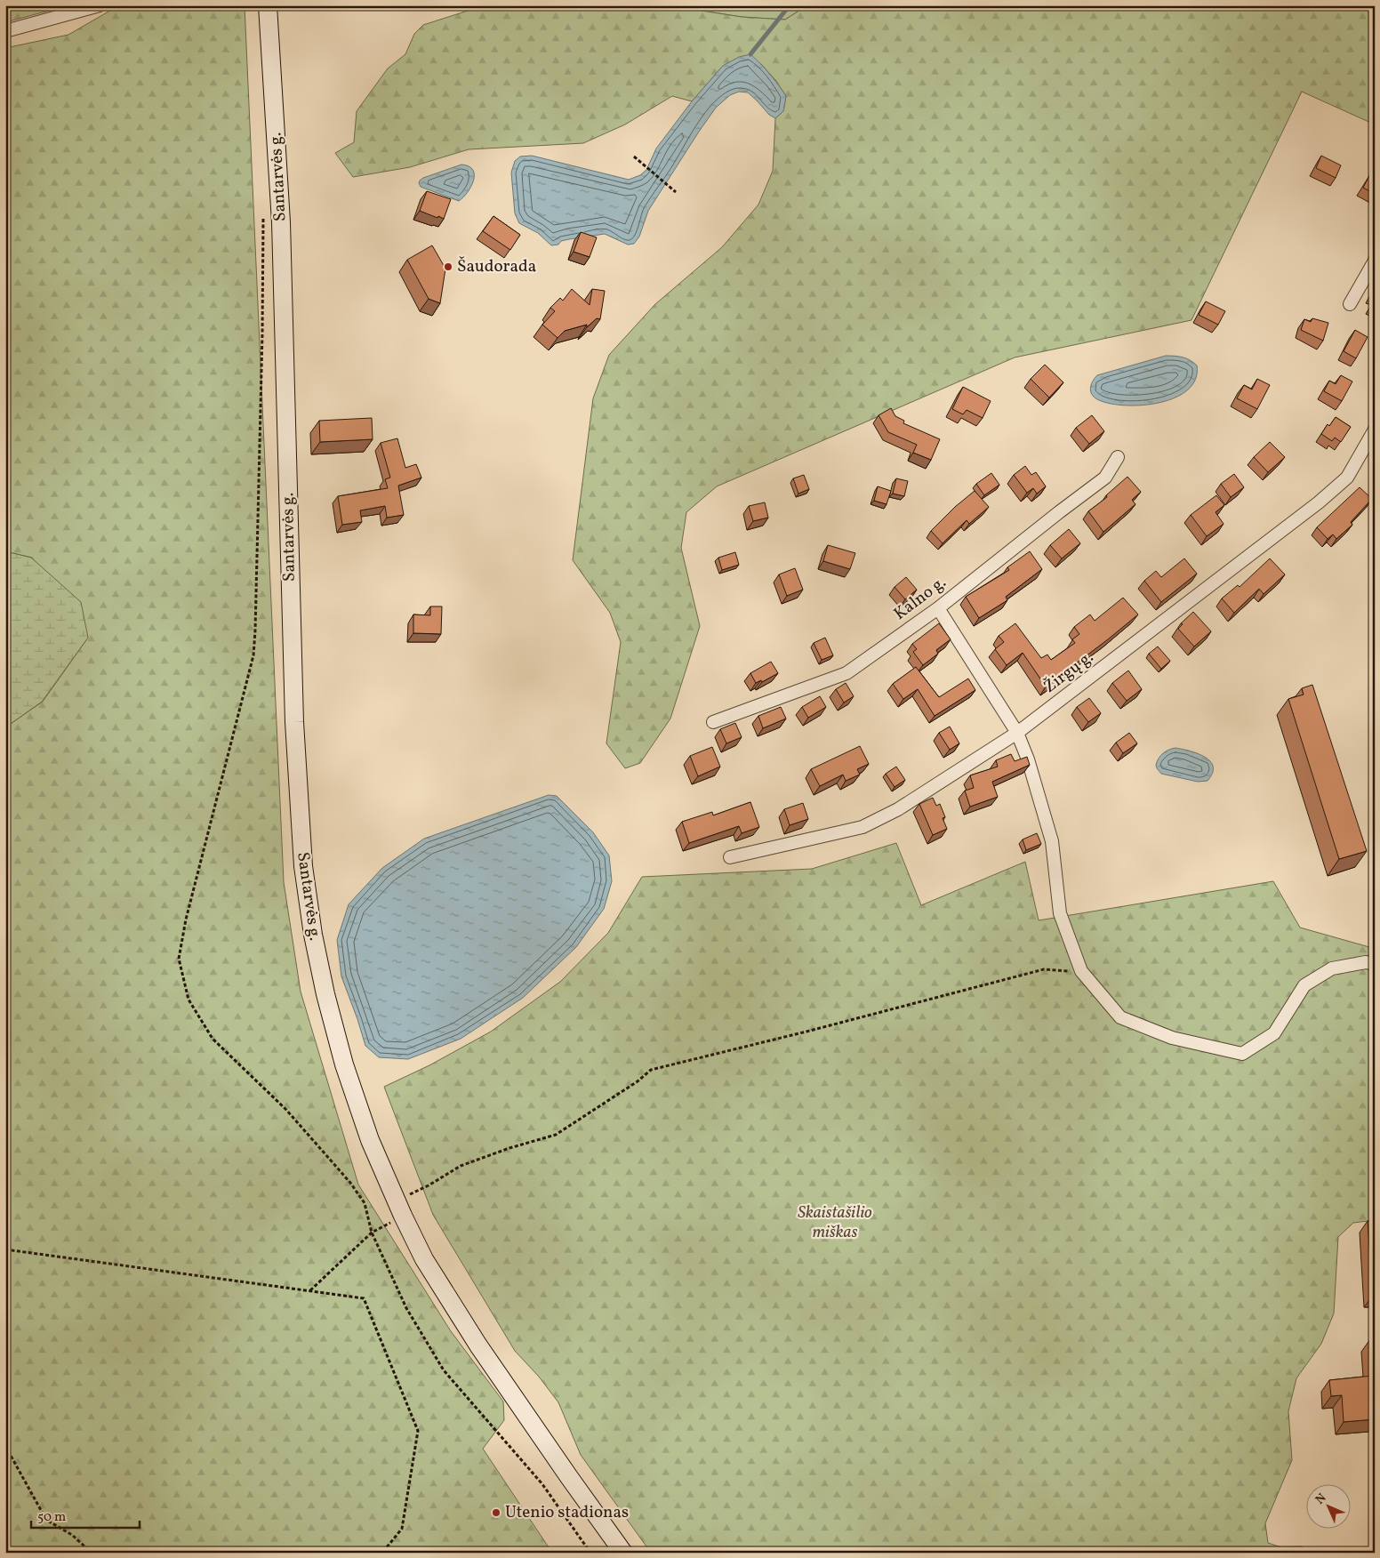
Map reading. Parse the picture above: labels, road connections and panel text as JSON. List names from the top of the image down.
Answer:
{
  "streets": {
    "main road": ["Santarvės g."],
    "street": ["Kalno g.", "Žirgų g."]
  },
  "parks": ["Skaistašilio miškas"],
  "places": ["Šaudorada", "Utenio stadionas"],
  "scale_bar": "50 m",
  "north": "top left"
}
